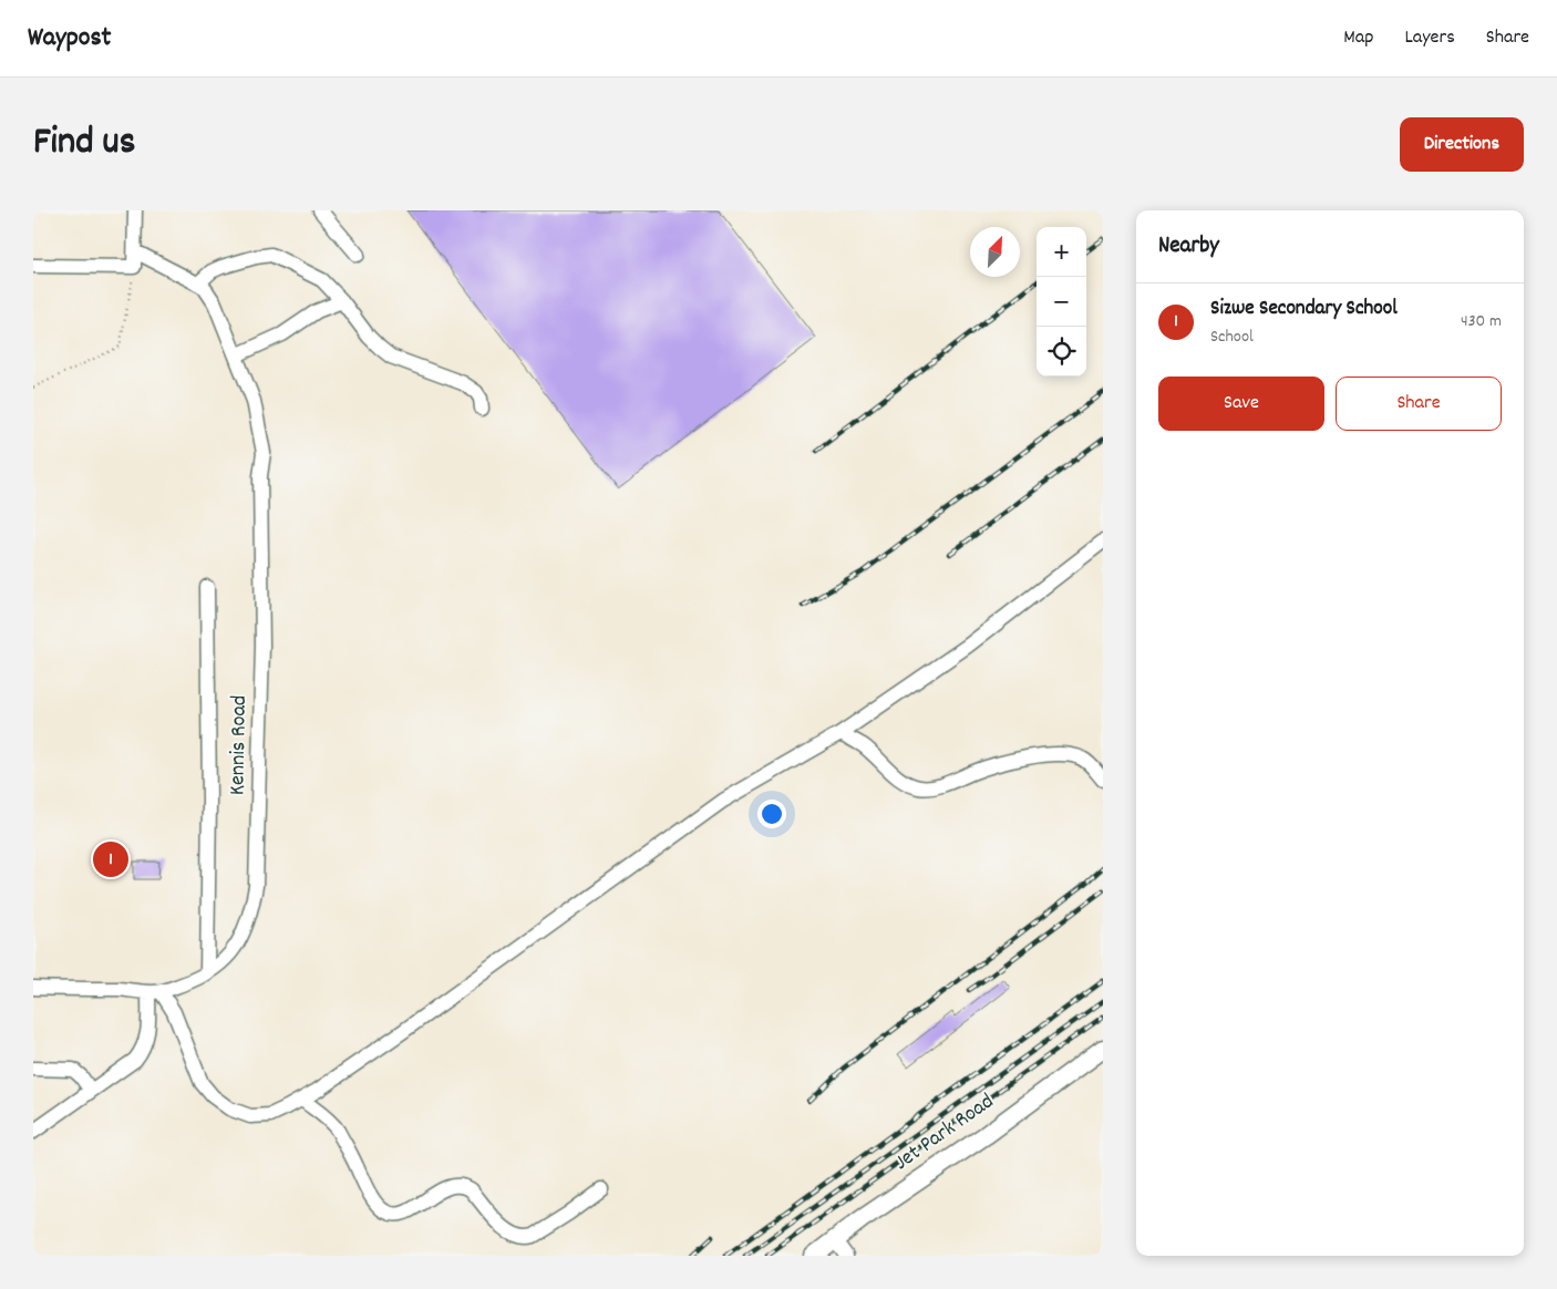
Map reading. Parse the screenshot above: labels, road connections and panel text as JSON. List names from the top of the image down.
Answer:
{
  "streets": {
    "main road": ["Jet Park Road"],
    "street": ["Kennis Road"]
  },
  "north": "top right",
  "page": {
    "header": "Waypost",
    "nav": ["Map", "Layers", "Share"],
    "title": "Find us",
    "buttons": [
      "Directions",
      ["Save", "Share"]
    ],
    "heading": "Nearby",
    "map_buttons": ["+", "−"],
    "list": [
      {
        "mark": "1",
        "name": "Sizwe Secondary School",
        "note": "School",
        "value": "430 m"
      }
    ],
    "pins": "1"
  }
}
